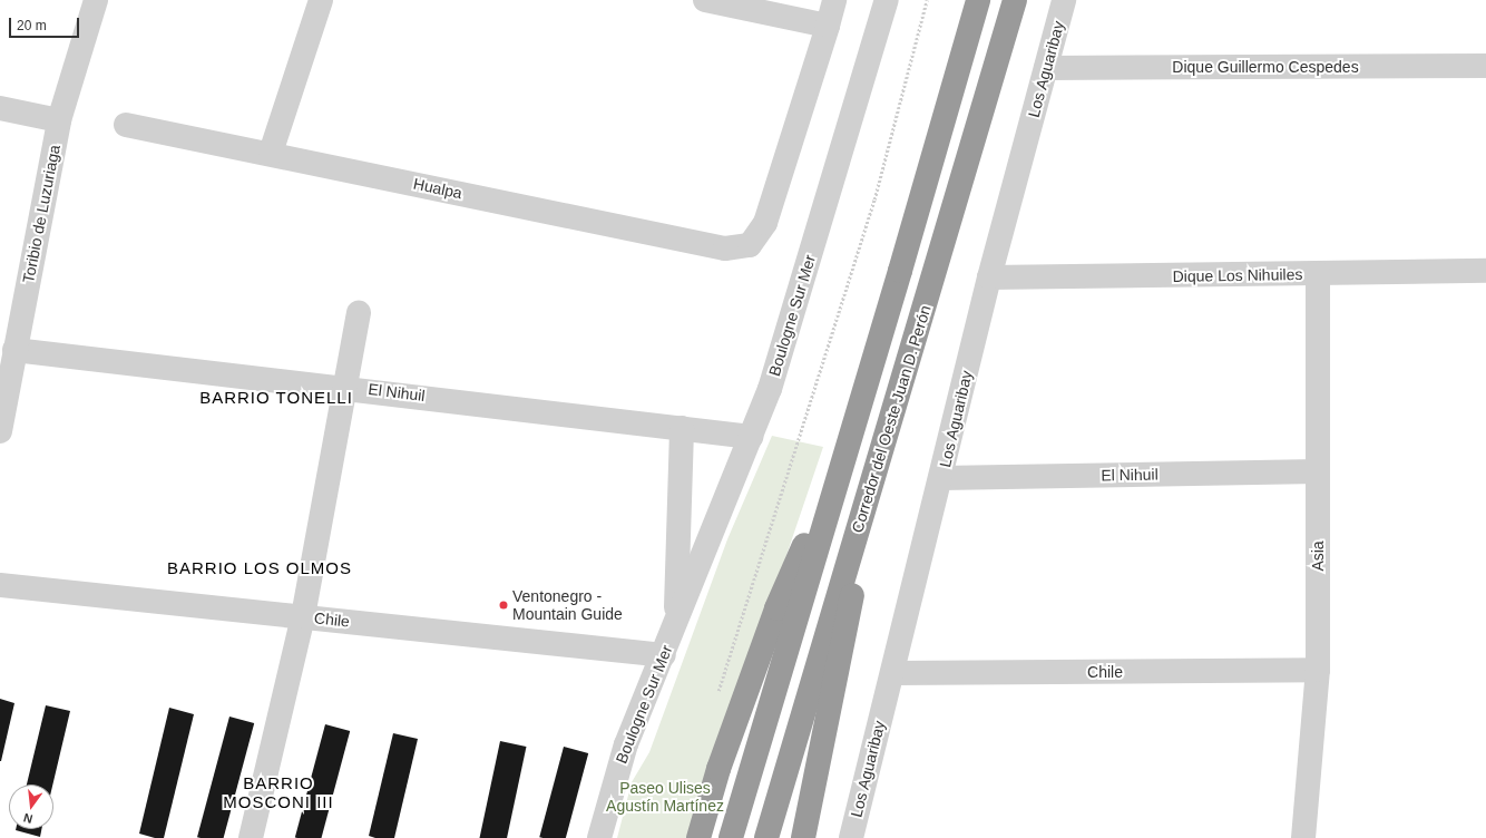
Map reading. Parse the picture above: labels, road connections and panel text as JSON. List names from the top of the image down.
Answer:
{
  "streets": {
    "highway": ["Corredor del Oeste Juan D. Perón"],
    "street": [
      "Dique Guillermo Cespedes",
      "Los Aguaribay",
      "Hualpa",
      "Toribio de Luzuriaga",
      "Dique Los Nihuiles",
      "Boulogne Sur Mer",
      "El Nihuil",
      "Asia",
      "Chile"
    ]
  },
  "crossings": [
    ["Dique Guillermo Cespedes", "Los Aguaribay"],
    ["Los Aguaribay", "Dique Los Nihuiles"],
    ["Los Aguaribay", "El Nihuil"],
    ["Los Aguaribay", "Chile"],
    ["Toribio de Luzuriaga", "El Nihuil"],
    ["Dique Los Nihuiles", "Asia"],
    ["Boulogne Sur Mer", "El Nihuil"],
    ["Boulogne Sur Mer", "Chile"],
    ["El Nihuil", "Asia"],
    ["Asia", "Chile"]
  ],
  "districts": ["BARRIO TONELLI", "BARRIO LOS OLMOS", "BARRIO MOSCONI III"],
  "parks": ["Paseo Ulises Agustín Martínez"],
  "places": ["Ventonegro - Mountain Guide"],
  "scale_bar": "20 m",
  "north": "bottom"
}
